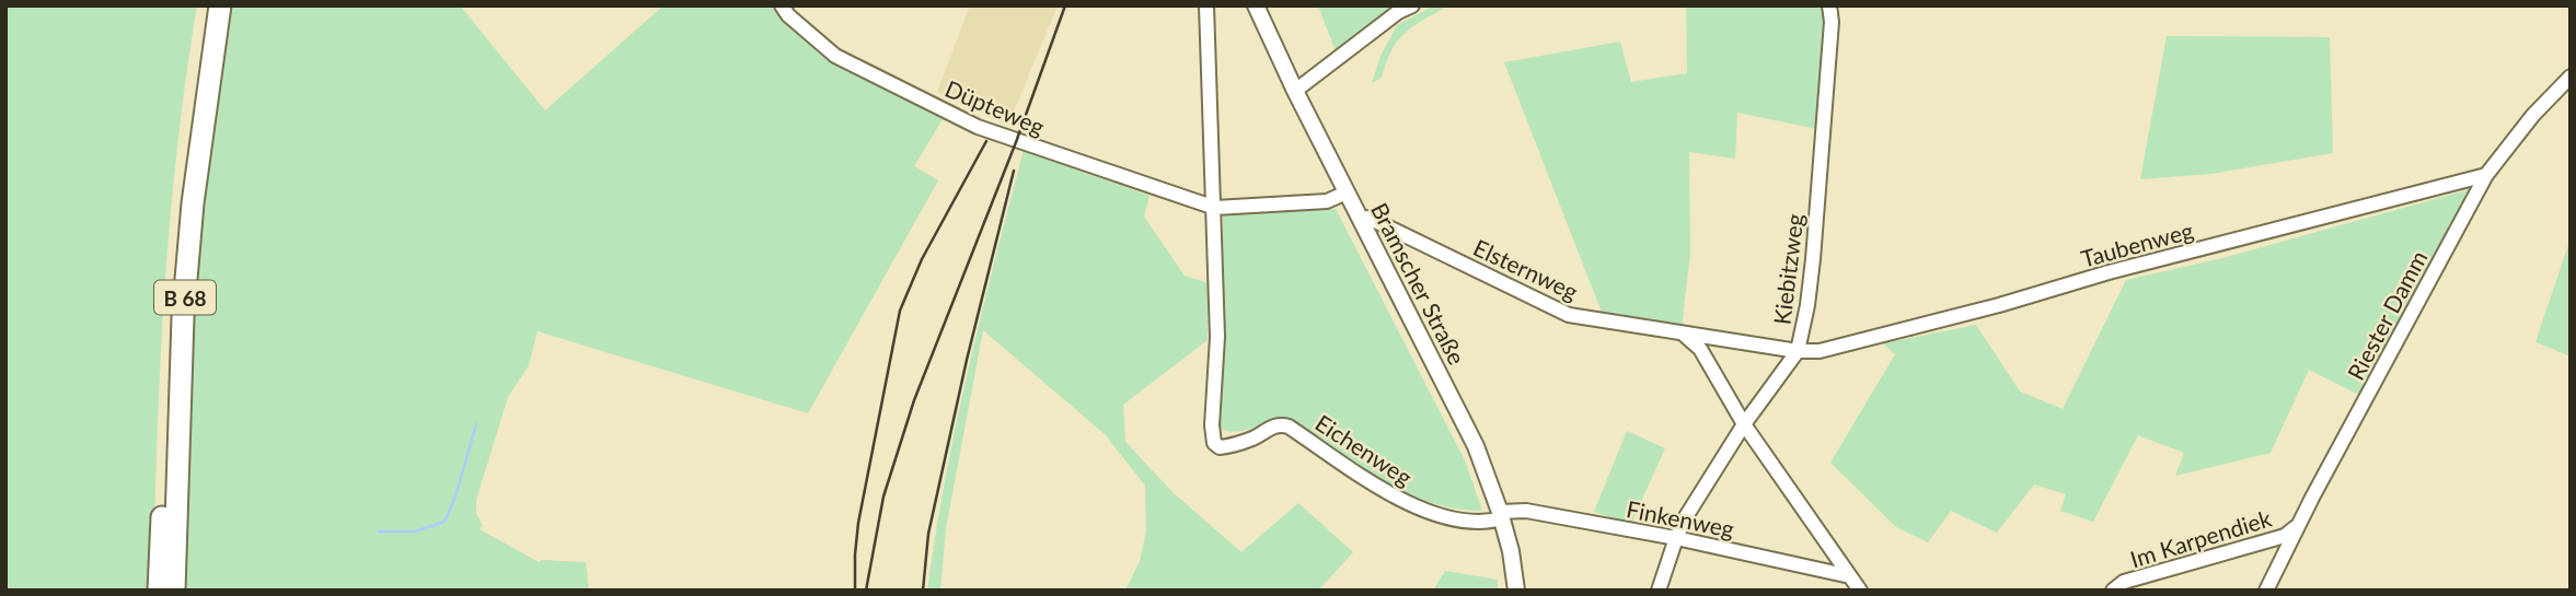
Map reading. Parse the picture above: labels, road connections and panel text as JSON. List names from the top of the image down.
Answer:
{
  "streets": {
    "highway": ["B 68"],
    "street": [
      "Düpteweg",
      "Taubenweg",
      "Elsternweg",
      "Kiebitzweg",
      "Bramscher Straße",
      "Riester Damm",
      "Eichenweg",
      "Finkenweg",
      "Im Karpendiek"
    ]
  },
  "crossings": [
    ["Düpteweg", "Eichenweg"],
    ["Taubenweg", "Elsternweg"],
    ["Taubenweg", "Kiebitzweg"],
    ["Taubenweg", "Riester Damm"],
    ["Elsternweg", "Kiebitzweg"],
    ["Elsternweg", "Bramscher Straße"],
    ["Kiebitzweg", "Finkenweg"],
    ["Bramscher Straße", "Eichenweg"],
    ["Bramscher Straße", "Finkenweg"],
    ["Riester Damm", "Im Karpendiek"],
    ["Eichenweg", "Finkenweg"]
  ]
}
